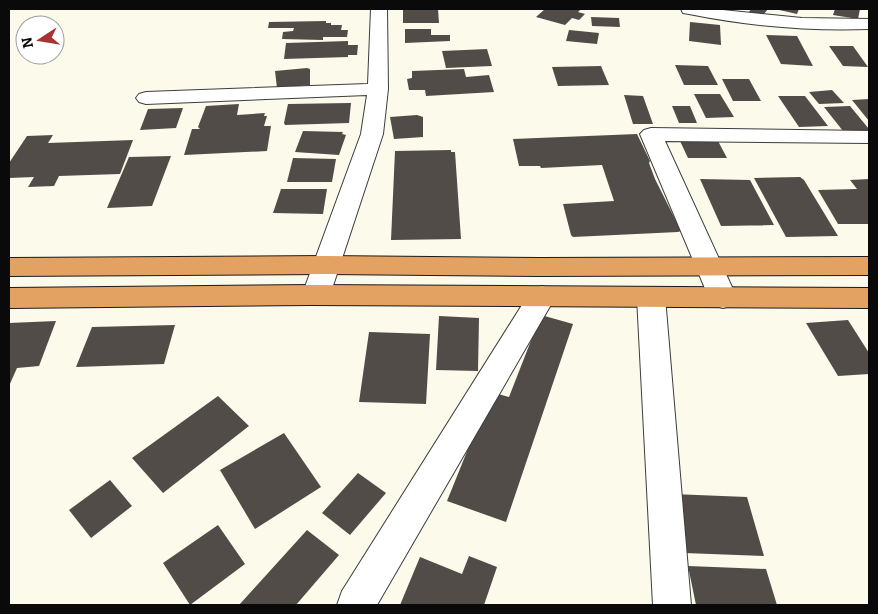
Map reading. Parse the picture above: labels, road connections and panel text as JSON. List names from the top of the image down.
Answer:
{
  "north": "left"
}
